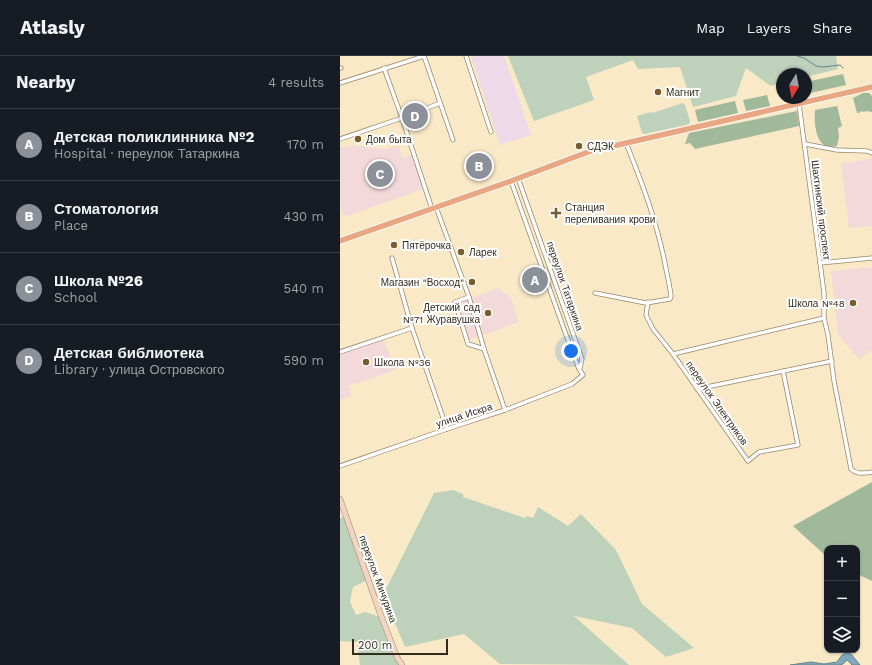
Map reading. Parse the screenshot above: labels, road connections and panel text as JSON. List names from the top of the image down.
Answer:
{
  "streets": {
    "main road": ["переулок Мичурина"],
    "street": [
      "Шахтинский проспект",
      "переулок Татаркина",
      "переулок Электриков",
      "улица Искра"
    ]
  },
  "crossings": [
    ["переулок Татаркина", "улица Искра"]
  ],
  "places": {
    "other": [
      "Магнит",
      "Дом быта",
      "СДЭК",
      "Пятёрочка",
      "Ларек",
      "Магазин \"Восход\"",
      "Школа №48",
      "Детский сад №71 Журавушка",
      "Школа №36"
    ],
    "health": ["Станция переливания крови"]
  },
  "scale_bar": "200 m",
  "north": "bottom",
  "page": {
    "header": "Atlasly",
    "nav": ["Map", "Layers", "Share"],
    "heading": ["Nearby", "4 results"],
    "pins": [
      "D",
      "B",
      "C",
      "A"
    ],
    "list": [
      {
        "mark": "A",
        "name": "Детская поликлинника №2",
        "note": "Hospital · переулок Татаркина",
        "value": "170 m"
      },
      {
        "mark": "B",
        "name": "Стоматология",
        "note": "Place",
        "value": "430 m"
      },
      {
        "mark": "C",
        "name": "Школа №26",
        "note": "School",
        "value": "540 m"
      },
      {
        "mark": "D",
        "name": "Детская библиотека",
        "note": "Library · улица Островского",
        "value": "590 m"
      }
    ],
    "map_buttons": ["+", "−"],
    "scale": "200 m"
  }
}
